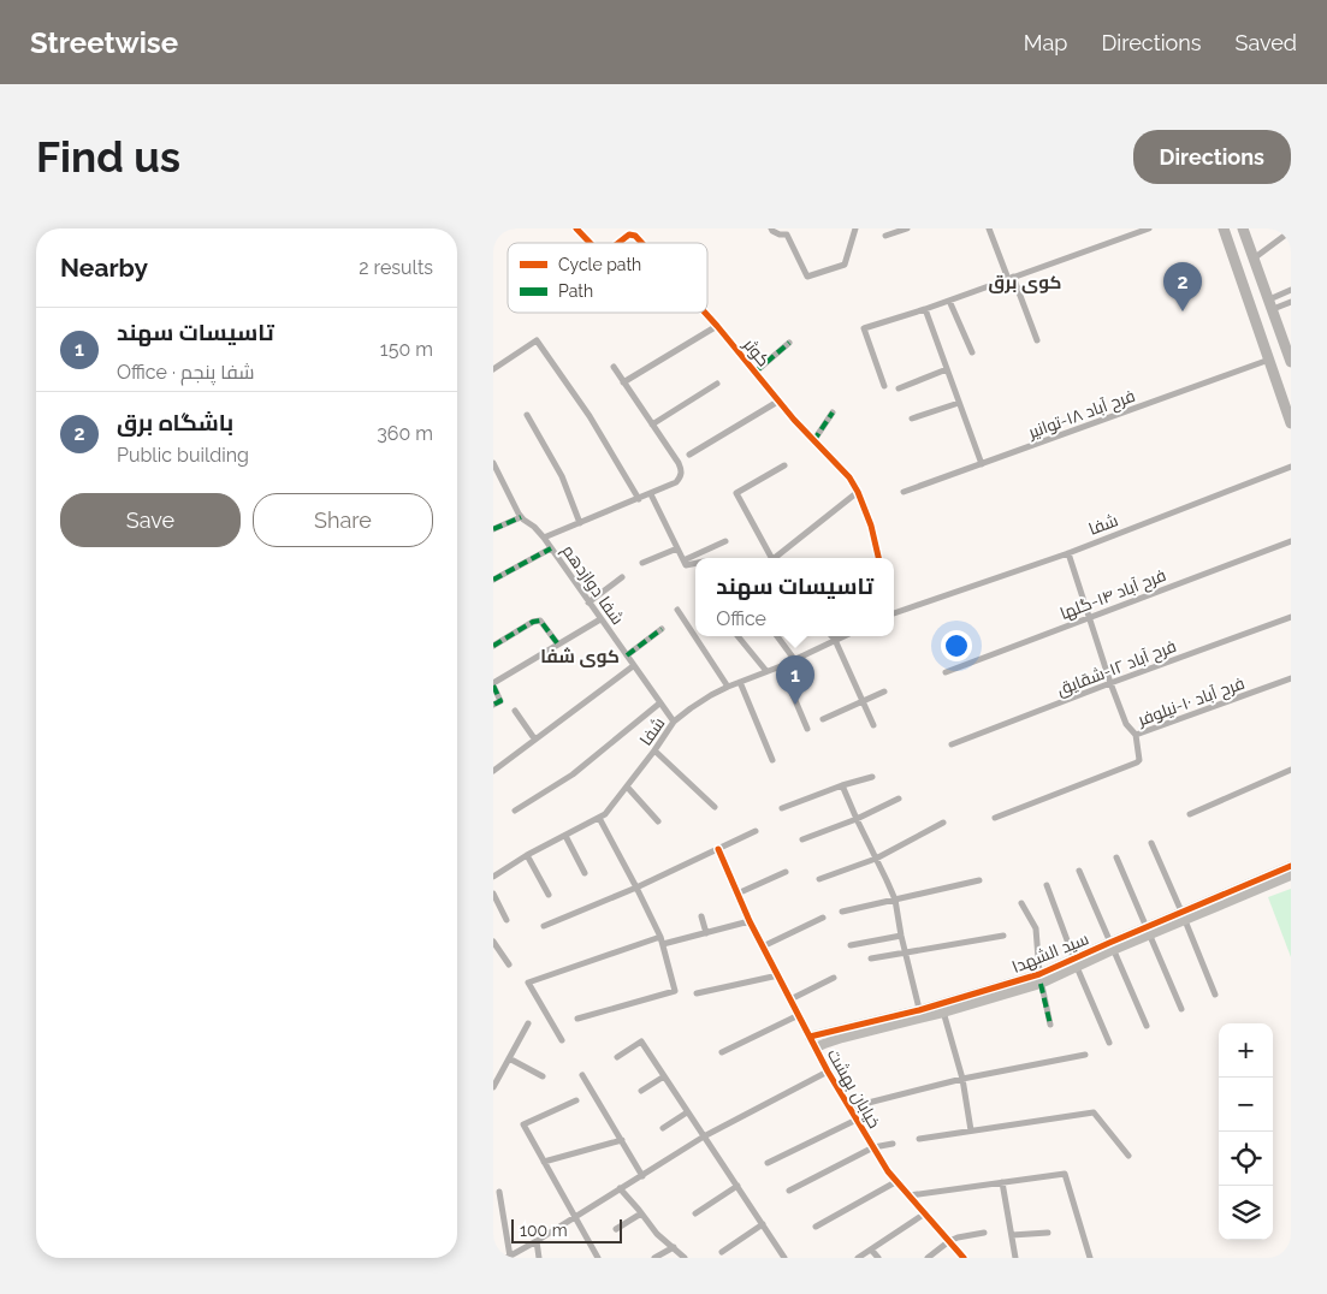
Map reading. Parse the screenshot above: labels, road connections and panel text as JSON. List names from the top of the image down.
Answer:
{
  "streets": {
    "street": [
      "کوثر",
      "فرح آباد ۱۸-توانیر",
      "شفا",
      "شفا دوازدهم",
      "فرح آباد ۱۴-گلها",
      "فرح آباد ۱۲-شقایق",
      "فرح آباد ۱۰-نیلوفر",
      "سید الشهدا",
      "خیابان بهشت"
    ]
  },
  "crossings": [
    ["شفا", "شفا دوازدهم"],
    ["سید الشهدا", "خیابان بهشت"]
  ],
  "districts": ["کوی برق", "کوی شفا"],
  "legend": ["Cycle path", "Path"],
  "scale_bar": "100 m",
  "page": {
    "header": "Streetwise",
    "nav": ["Map", "Directions", "Saved"],
    "buttons": [
      "Directions",
      ["Save", "Share"]
    ],
    "title": "Find us",
    "heading": ["Nearby", "2 results"],
    "pins": ["2", "1"],
    "list": [
      {
        "mark": "1",
        "name": "تاسیسات سهند",
        "note": "Office · شفا پنجم",
        "value": "150 m"
      },
      {
        "mark": "2",
        "name": "باشگاه برق",
        "note": "Public building",
        "value": "360 m"
      }
    ],
    "popup": ["تاسیسات سهند", "Office"],
    "map_buttons": ["+", "−"],
    "scale": "100 m"
  }
}
